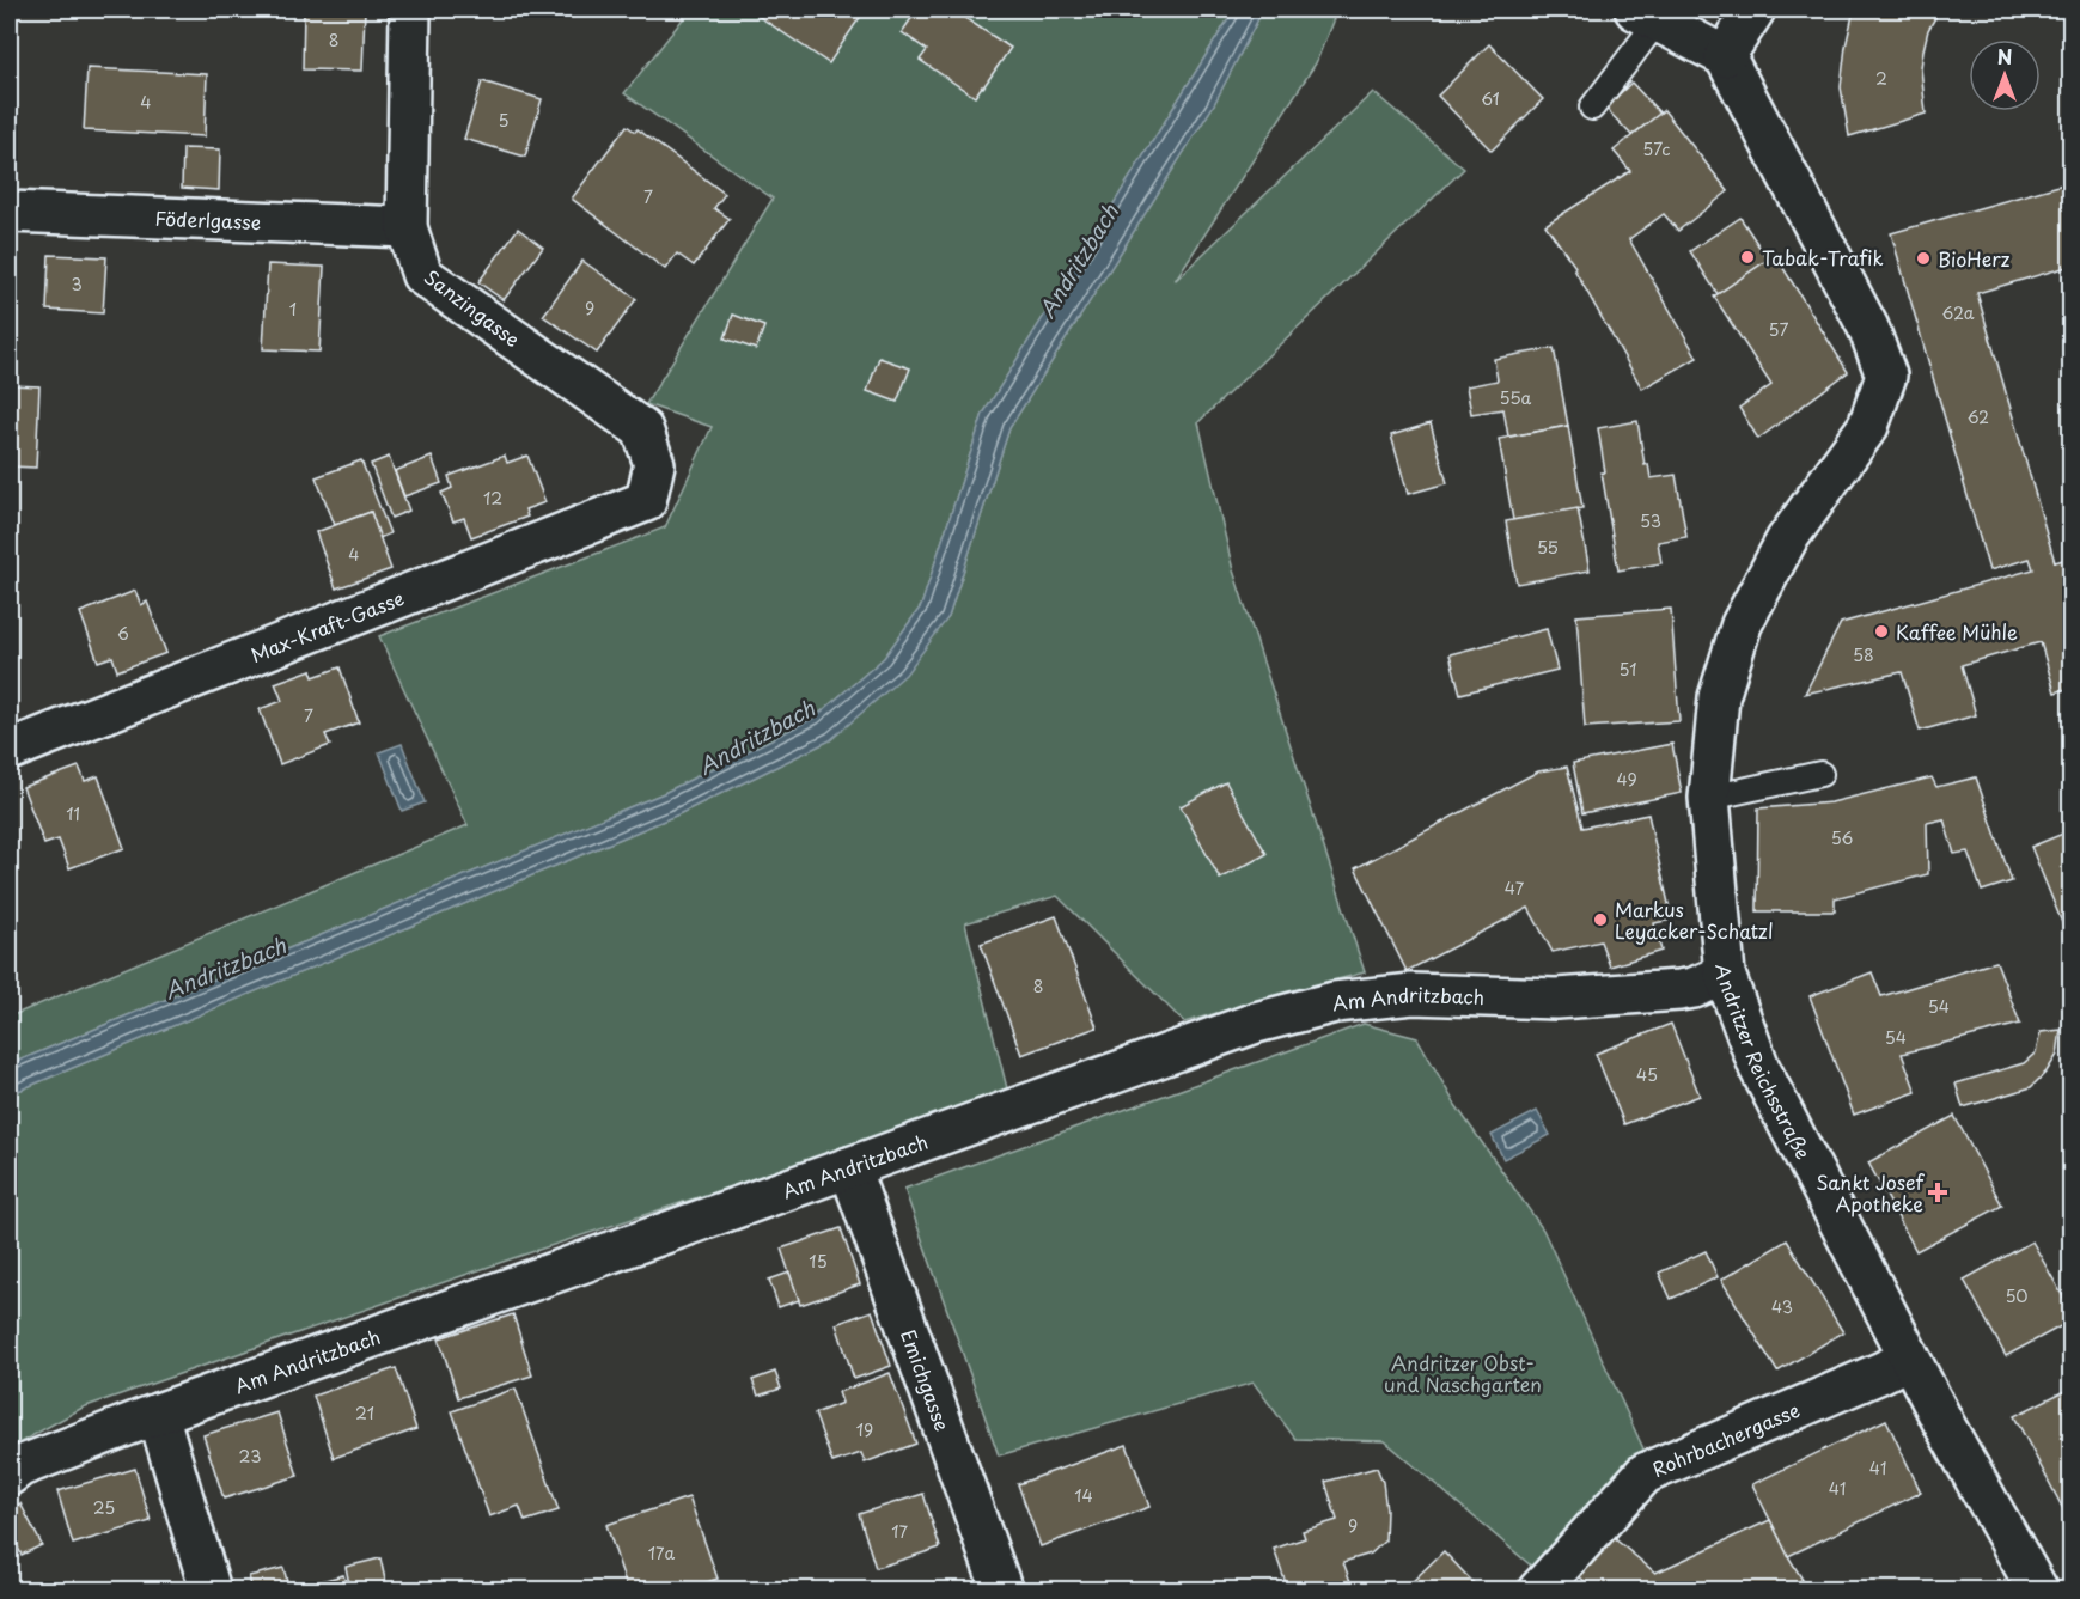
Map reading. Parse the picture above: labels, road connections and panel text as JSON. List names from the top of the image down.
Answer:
{
  "streets": {
    "street": [
      "Föderlgasse",
      "Sanzingasse",
      "Max-Kraft-Gasse",
      "Am Andritzbach",
      "Andritzer Reichsstraße",
      "Emichgasse",
      "Rohrbachergasse"
    ]
  },
  "crossings": [
    ["Föderlgasse", "Sanzingasse"],
    ["Sanzingasse", "Max-Kraft-Gasse"],
    ["Am Andritzbach", "Andritzer Reichsstraße"],
    ["Am Andritzbach", "Emichgasse"],
    ["Andritzer Reichsstraße", "Rohrbachergasse"]
  ],
  "water": ["Andritzbach"],
  "parks": ["Andritzer Obst- und Naschgarten"],
  "places": {
    "other": [
      "Tabak-Trafik",
      "BioHerz",
      "Kaffee Mühle",
      "Markus Leyacker-Schatzl"
    ],
    "health": ["Sankt Josef Apotheke"]
  },
  "house_numbers": [
    "8",
    "2",
    "61",
    "4",
    "5",
    "57c",
    "7",
    "3",
    "9",
    "1",
    "62a",
    "57",
    "55a",
    "62",
    "12",
    "53",
    "55",
    "4",
    "6",
    "58",
    "51",
    "7",
    "49",
    "11",
    "56",
    "47",
    "8",
    "54",
    "54",
    "45",
    "15",
    "50",
    "43",
    "21",
    "19",
    "23",
    "41",
    "41",
    "14",
    "25",
    "9",
    "17",
    "17a"
  ],
  "north": "top"
}
